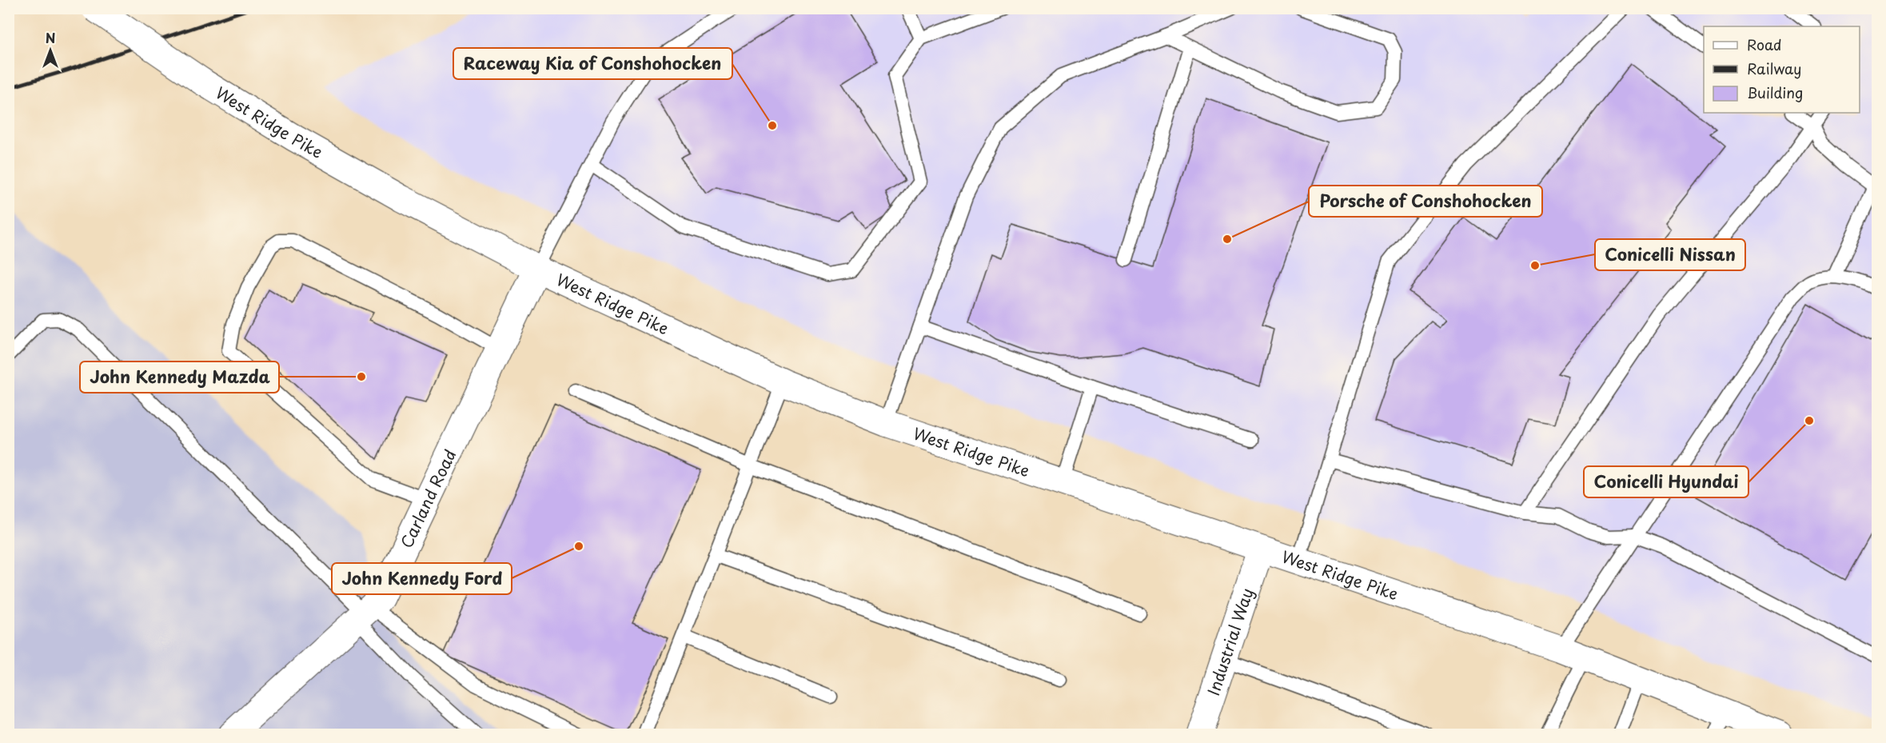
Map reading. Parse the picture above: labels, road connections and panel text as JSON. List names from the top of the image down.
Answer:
{
  "streets": {
    "main road": ["West Ridge Pike", "Carland Road", "Industrial Way"]
  },
  "crossings": [
    ["West Ridge Pike", "Carland Road"],
    ["West Ridge Pike", "Industrial Way"]
  ],
  "places": [
    "Raceway Kia of Conshohocken",
    "Porsche of Conshohocken",
    "Conicelli Nissan",
    "John Kennedy Mazda",
    "Conicelli Hyundai",
    "John Kennedy Ford"
  ],
  "legend": ["Road", "Railway", "Building"],
  "north": "top"
}
